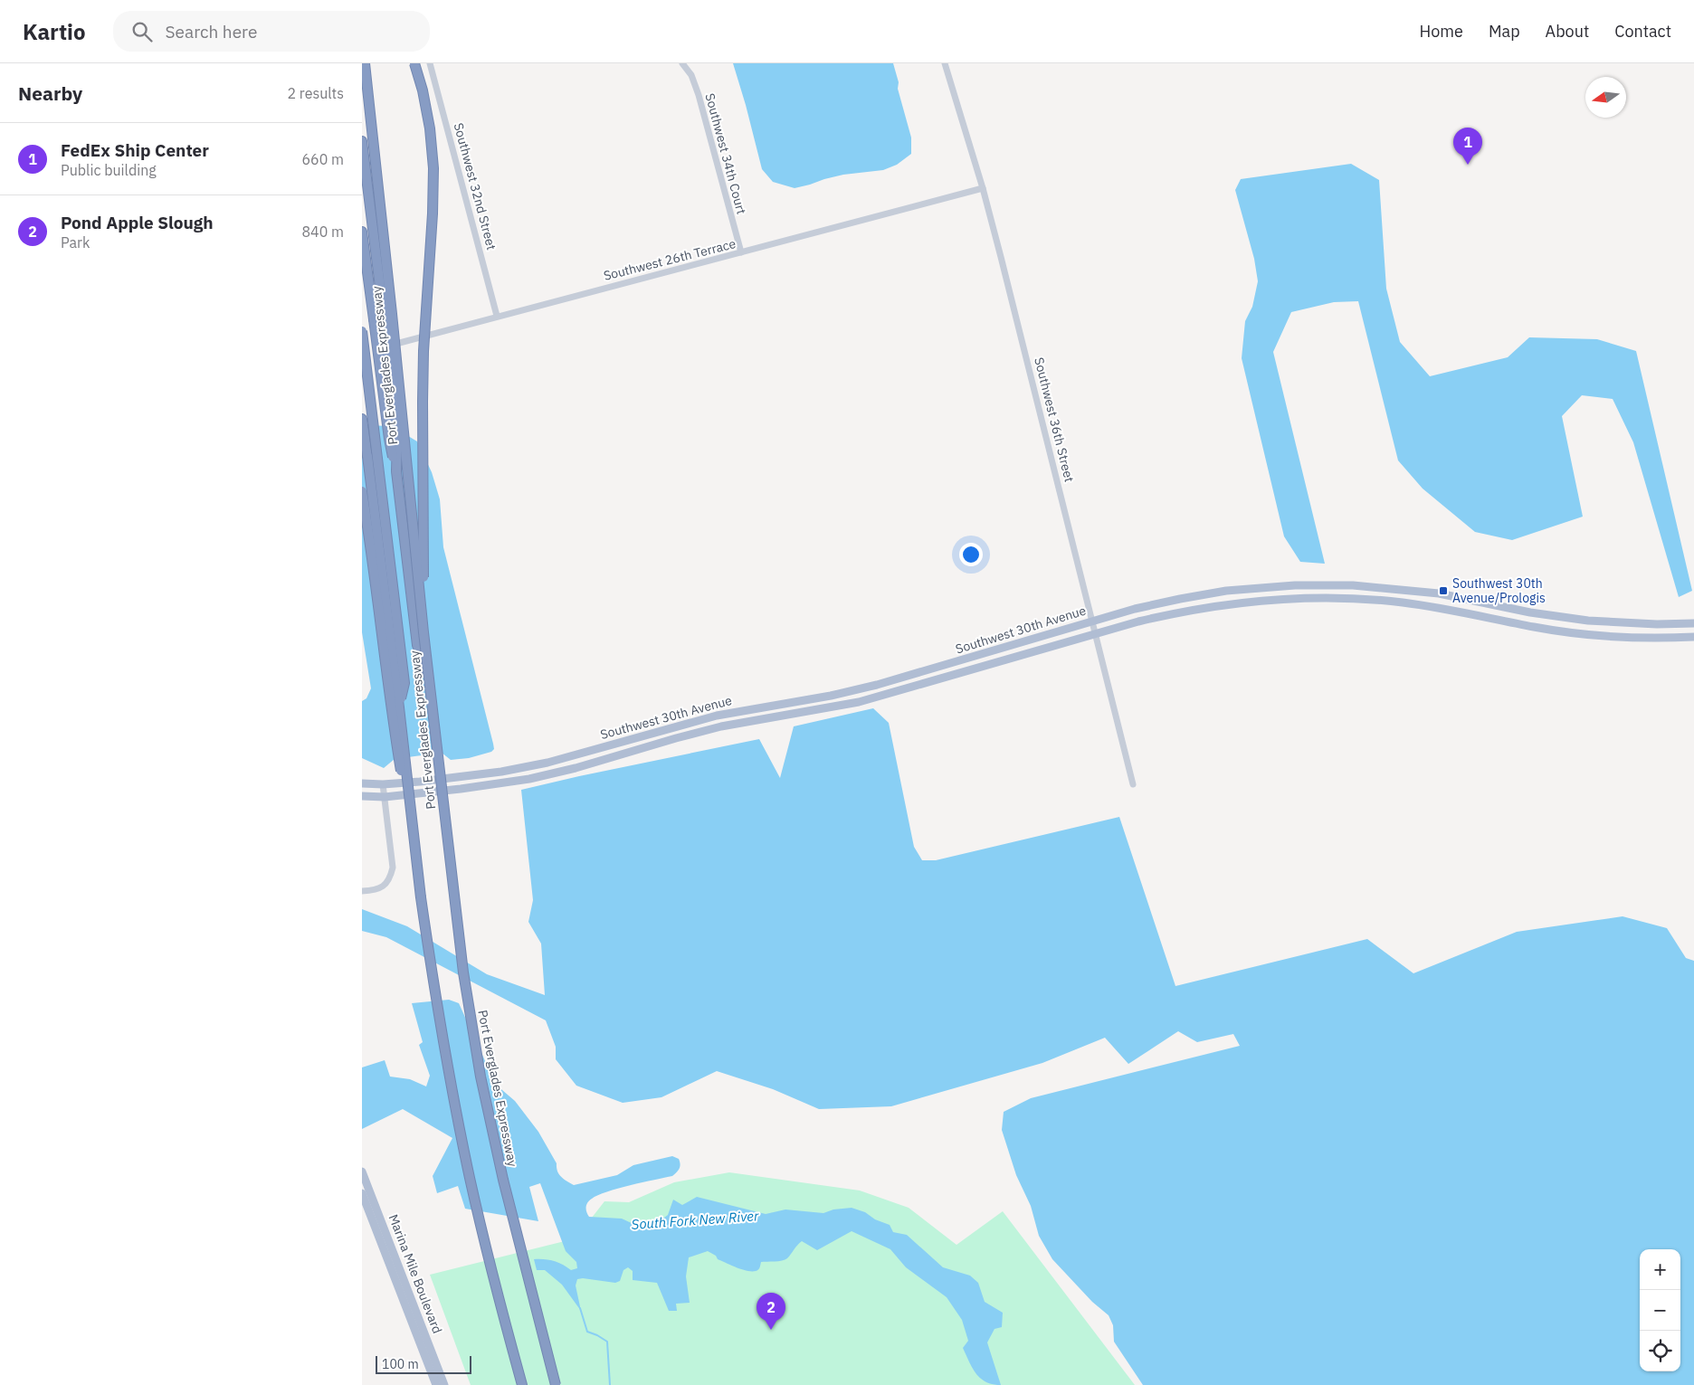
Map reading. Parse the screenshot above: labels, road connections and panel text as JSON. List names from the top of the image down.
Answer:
{
  "streets": {
    "highway": ["Port Everglades Expressway"],
    "main road": ["Southwest 30th Avenue", "Marina Mile Boulevard"],
    "street": [
      "Southwest 34th Court",
      "Southwest 32nd Street",
      "Southwest 26th Terrace",
      "Southwest 36th Street"
    ]
  },
  "crossings": [
    ["Southwest 34th Court", "Southwest 26th Terrace"],
    ["Southwest 32nd Street", "Southwest 26th Terrace"],
    ["Southwest 26th Terrace", "Southwest 36th Street"],
    ["Southwest 36th Street", "Southwest 30th Avenue"]
  ],
  "water": ["South Fork New River"],
  "places": {
    "transit": ["Southwest 30th Avenue/Prologis"]
  },
  "scale_bar": "100 m",
  "north": "left",
  "page": {
    "header": "Kartio",
    "search": "Search here",
    "nav": [
      "Home",
      "Map",
      "About",
      "Contact"
    ],
    "heading": ["Nearby", "2 results"],
    "list": [
      {
        "mark": "1",
        "name": "FedEx Ship Center",
        "note": "Public building",
        "value": "660 m"
      },
      {
        "mark": "2",
        "name": "Pond Apple Slough",
        "note": "Park",
        "value": "840 m"
      }
    ],
    "pins": ["1", "2"],
    "map_buttons": ["+", "−"],
    "scale": "100 m"
  }
}
